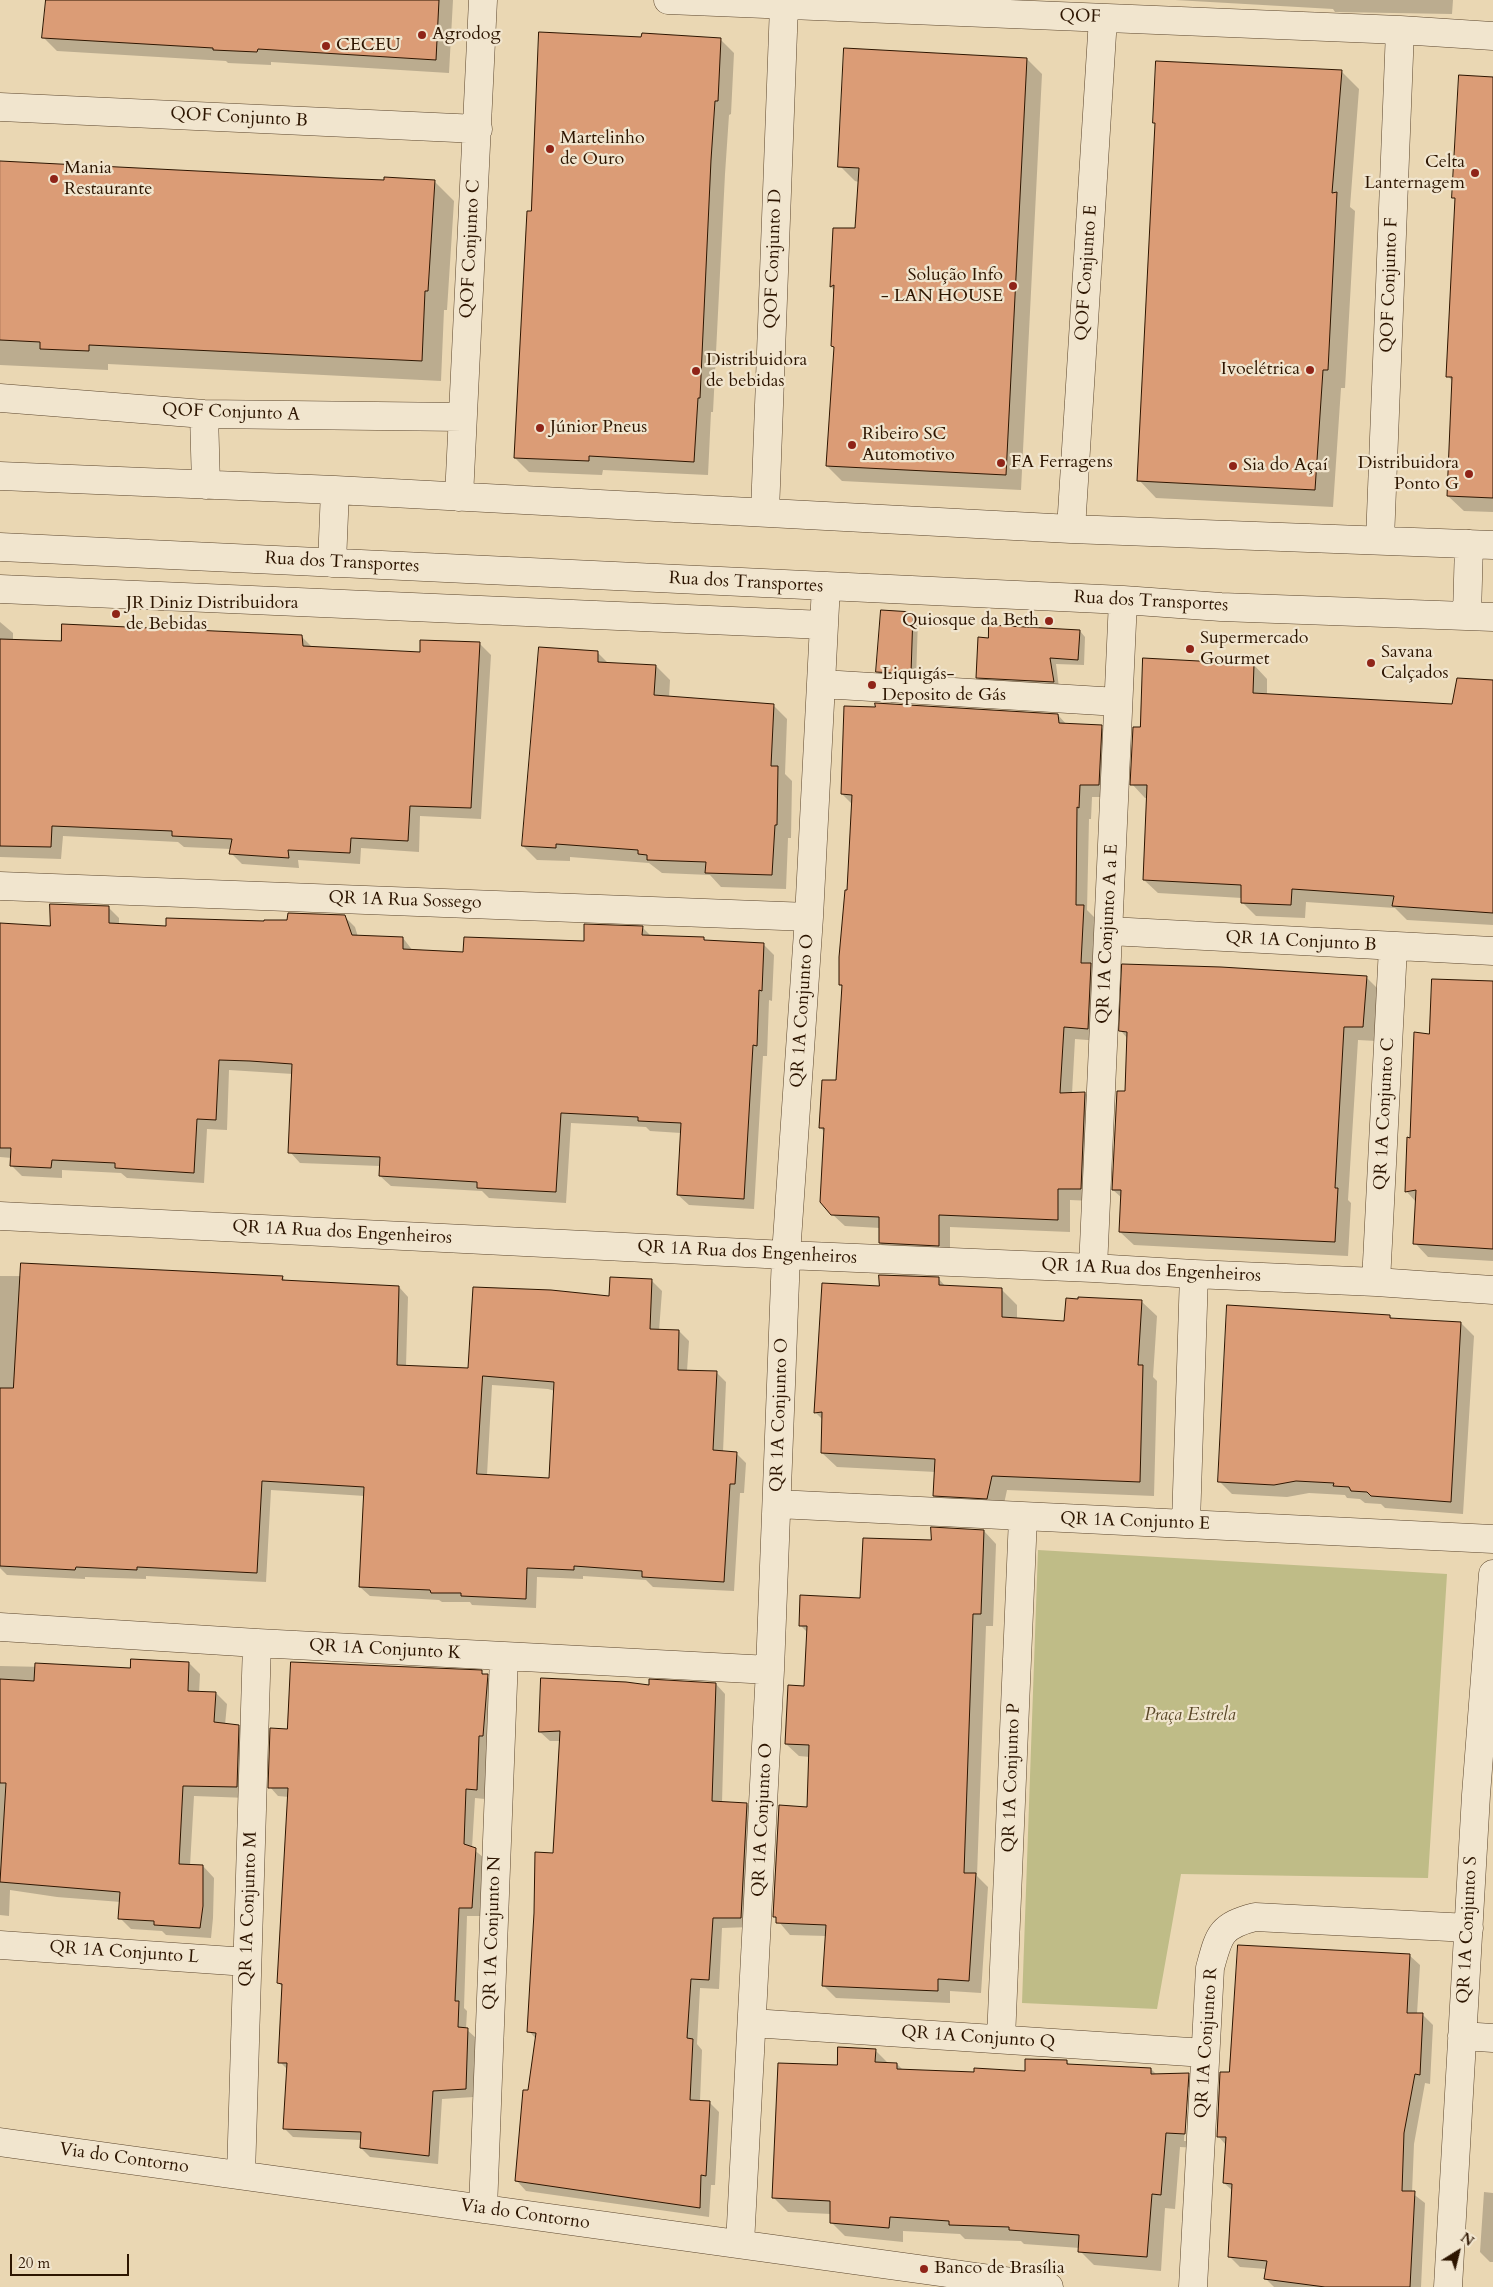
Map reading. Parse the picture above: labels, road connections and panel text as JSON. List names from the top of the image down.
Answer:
{
  "streets": {
    "street": [
      "QOF",
      "QOF Conjunto B",
      "QOF Conjunto C",
      "QOF Conjunto D",
      "QOF Conjunto E",
      "QOF Conjunto F",
      "QOF Conjunto A",
      "Rua dos Transportes",
      "QR 1A Rua Sossego",
      "QR 1A Conjunto A a E",
      "QR 1A Conjunto B",
      "QR 1A Conjunto O",
      "QR 1A Conjunto C",
      "QR 1A Rua dos Engenheiros",
      "QR 1A Conjunto E",
      "QR 1A Conjunto K",
      "QR 1A Conjunto P",
      "QR 1A Conjunto M",
      "QR 1A Conjunto S",
      "QR 1A Conjunto N",
      "QR 1A Conjunto L",
      "QR 1A Conjunto Q",
      "QR 1A Conjunto R",
      "Via do Contorno"
    ]
  },
  "crossings": [
    ["QOF", "QOF Conjunto D"],
    ["QOF", "QOF Conjunto E"],
    ["QOF", "QOF Conjunto F"],
    ["QOF Conjunto B", "QOF Conjunto C"],
    ["QOF Conjunto C", "QOF Conjunto A"],
    ["Rua dos Transportes", "QR 1A Conjunto A a E"],
    ["Rua dos Transportes", "QR 1A Conjunto O"],
    ["QR 1A Rua Sossego", "QR 1A Conjunto O"],
    ["QR 1A Conjunto A a E", "QR 1A Conjunto B"],
    ["QR 1A Conjunto A a E", "QR 1A Rua dos Engenheiros"],
    ["QR 1A Conjunto B", "QR 1A Conjunto C"],
    ["QR 1A Conjunto O", "QR 1A Rua dos Engenheiros"],
    ["QR 1A Conjunto O", "QR 1A Conjunto E"],
    ["QR 1A Conjunto O", "QR 1A Conjunto K"],
    ["QR 1A Conjunto O", "QR 1A Conjunto Q"],
    ["QR 1A Conjunto O", "Via do Contorno"],
    ["QR 1A Conjunto C", "QR 1A Rua dos Engenheiros"],
    ["QR 1A Conjunto E", "QR 1A Conjunto P"],
    ["QR 1A Conjunto K", "QR 1A Conjunto M"],
    ["QR 1A Conjunto K", "QR 1A Conjunto N"],
    ["QR 1A Conjunto P", "QR 1A Conjunto Q"],
    ["QR 1A Conjunto M", "QR 1A Conjunto L"],
    ["QR 1A Conjunto M", "Via do Contorno"],
    ["QR 1A Conjunto S", "QR 1A Conjunto R"],
    ["QR 1A Conjunto N", "Via do Contorno"],
    ["QR 1A Conjunto Q", "QR 1A Conjunto R"]
  ],
  "parks": ["Praça Estrela"],
  "places": [
    "Agrodog",
    "CECEU",
    "Martelinho de Ouro",
    "Celta Lanternagem",
    "Mania Restaurante",
    "Solução Info - LAN HOUSE",
    "Ivoelétrica",
    "Distribuidora de bebidas",
    "Júnior Pneus",
    "Ribeiro SC Automotivo",
    "FA Ferragens",
    "Sia do Açaí",
    "Distribuidora Ponto G",
    "JR Diniz Distribuidora de Bebidas",
    "Quiosque da Beth",
    "Supermercado Gourmet",
    "Savana Calçados",
    "Liquigás- Deposito de Gás",
    "Banco de Brasília"
  ],
  "scale_bar": "20 m",
  "north": "top right"
}
